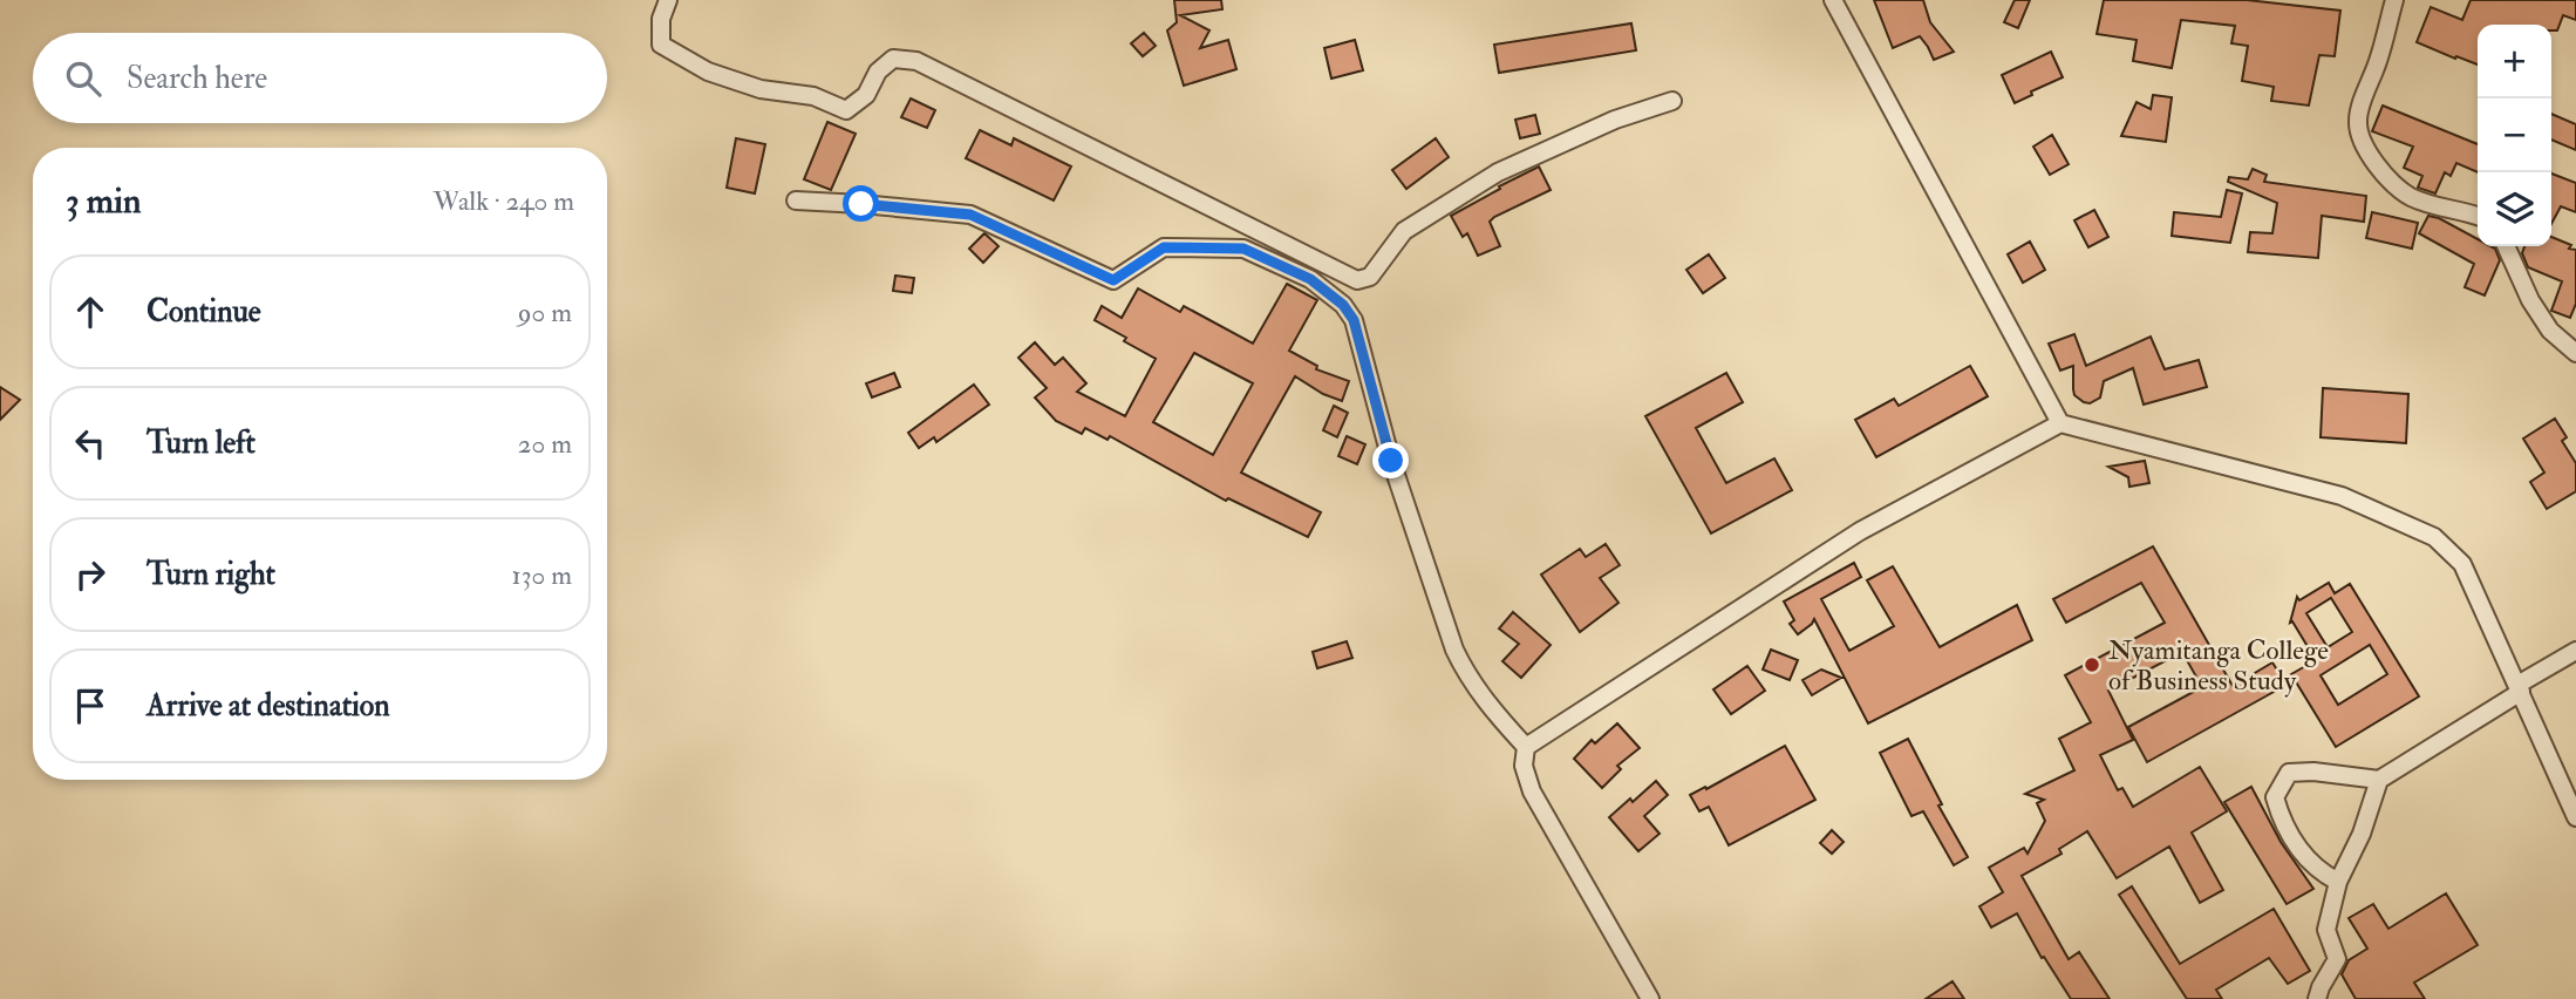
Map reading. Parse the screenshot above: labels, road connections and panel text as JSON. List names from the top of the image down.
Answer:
{
  "places": ["Nyamitanga College of Business Study"],
  "page": {
    "map_buttons": ["+", "−"],
    "search": "Search here",
    "heading": ["3 min", "Walk · 240 m"],
    "list": [
      ["Continue", "90 m"],
      ["Turn left", "20 m"],
      ["Turn right", "130 m"],
      "Arrive at destination"
    ]
  }
}
